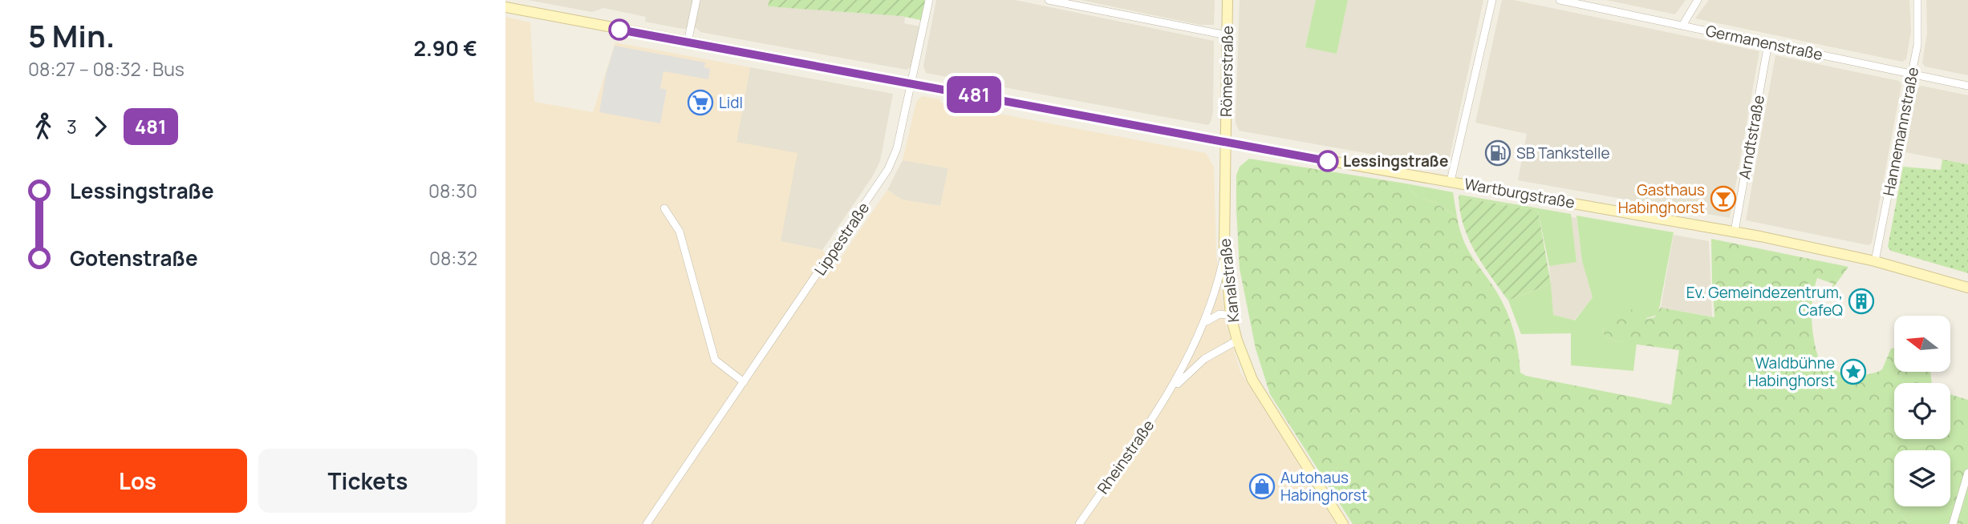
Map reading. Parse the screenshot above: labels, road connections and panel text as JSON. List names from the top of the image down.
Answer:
{
  "streets": {
    "main road": ["Römerstraße", "Wartburgstraße", "Kanalstraße"],
    "street": [
      "Germanenstraße",
      "Hannemannstraße",
      "Arndtstraße",
      "Lippestraße",
      "Rheinstraße"
    ]
  },
  "crossings": [
    ["Germanenstraße", "Hannemannstraße"],
    ["Germanenstraße", "Arndtstraße"],
    ["Römerstraße", "Wartburgstraße"],
    ["Römerstraße", "Kanalstraße"],
    ["Hannemannstraße", "Wartburgstraße"],
    ["Arndtstraße", "Wartburgstraße"],
    ["Wartburgstraße", "Lippestraße"],
    ["Wartburgstraße", "Kanalstraße"],
    ["Kanalstraße", "Rheinstraße"]
  ],
  "places": {
    "supermarket": ["Lidl"],
    "fuel station": ["SB Tankstelle"],
    "other": ["Lessingstraße"],
    "bar": ["Gasthaus Habinghorst"],
    "building": ["Ev. Gemeindezentrum, CafeQ"],
    "place": ["Waldbühne Habinghorst"],
    "shop": ["Autohaus Habinghorst"]
  },
  "lines": ["bus line 481"],
  "north": "left",
  "page": {
    "heading": ["5 Min.", "08:27 – 08:32 · Bus", "2.90 €"],
    "on_map": "481",
    "legs": ["3", "481"],
    "list": [
      {
        "name": "Lessingstraße",
        "value": "08:30"
      },
      {
        "name": "Gotenstraße",
        "value": "08:32"
      }
    ],
    "buttons": ["Los", "Tickets"]
  }
}
